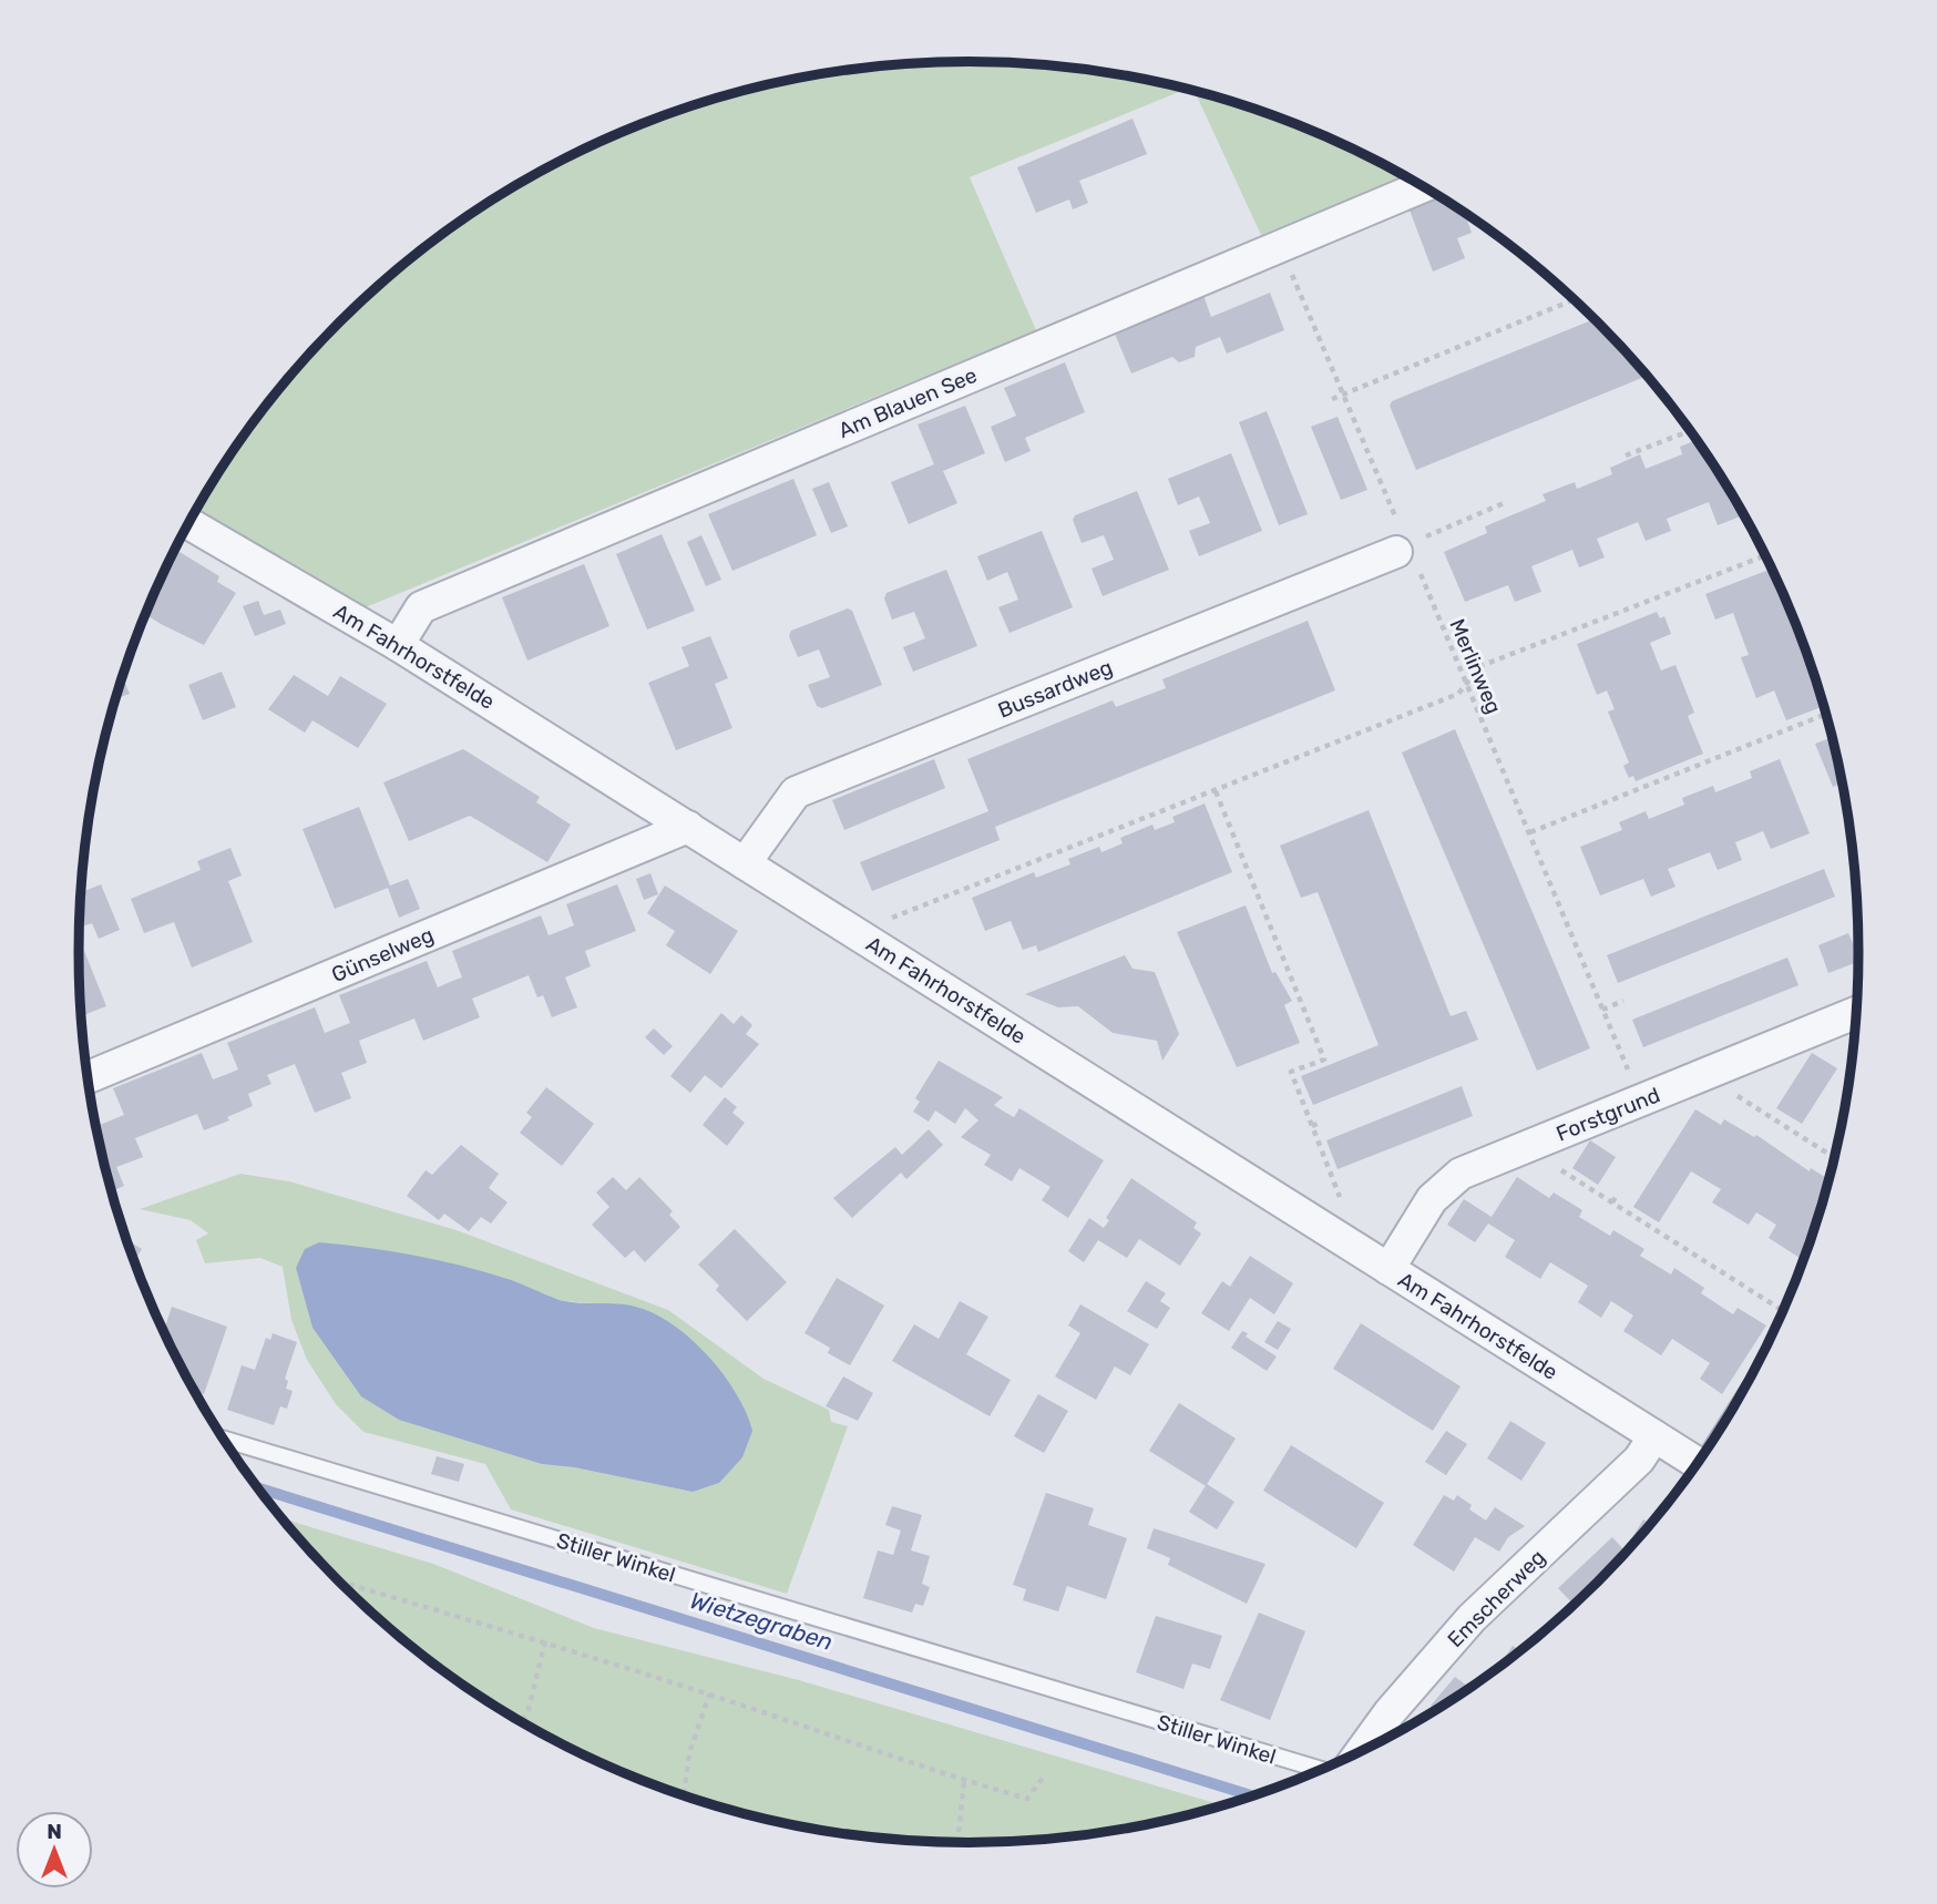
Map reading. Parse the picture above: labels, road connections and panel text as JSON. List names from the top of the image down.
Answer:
{
  "streets": {
    "street": [
      "Am Blauen See",
      "Am Fahrhorstfelde",
      "Bussardweg",
      "Günselweg",
      "Forstgrund",
      "Emscherweg"
    ],
    "lane": ["Stiller Winkel"],
    "path": ["Merlinweg"]
  },
  "crossings": [
    ["Am Blauen See", "Am Fahrhorstfelde"],
    ["Am Blauen See", "Merlinweg"],
    ["Am Fahrhorstfelde", "Bussardweg"],
    ["Am Fahrhorstfelde", "Günselweg"],
    ["Am Fahrhorstfelde", "Forstgrund"],
    ["Am Fahrhorstfelde", "Emscherweg"],
    ["Merlinweg", "Bussardweg"],
    ["Merlinweg", "Forstgrund"]
  ],
  "water": ["Wietzegraben"],
  "north": "top"
}
